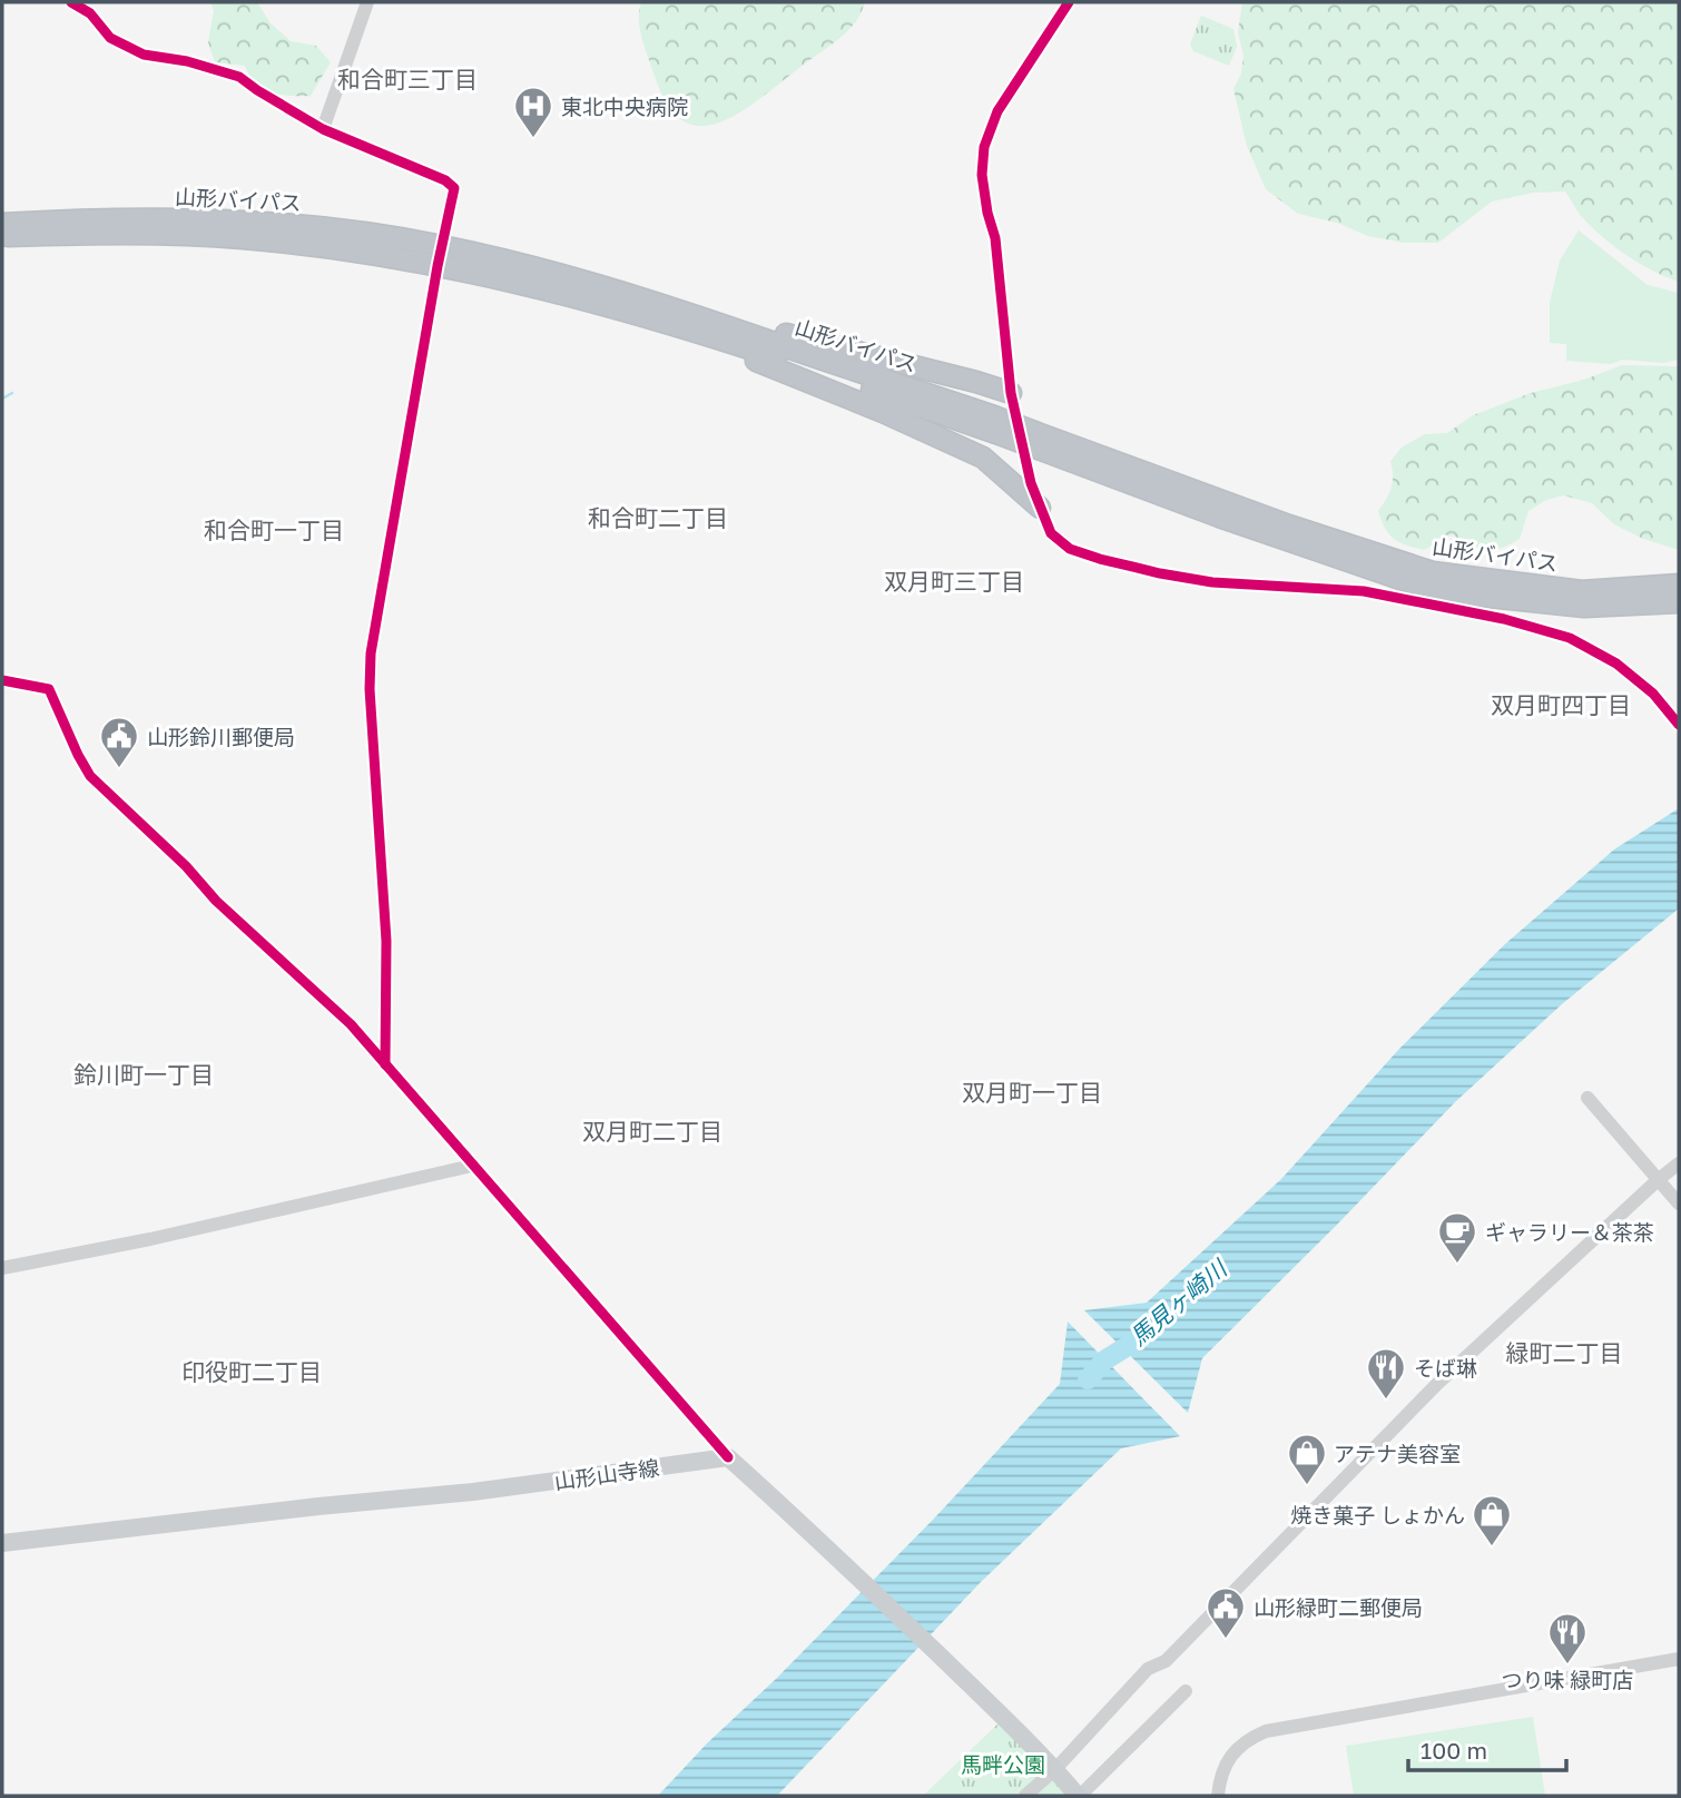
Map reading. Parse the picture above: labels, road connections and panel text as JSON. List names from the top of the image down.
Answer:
{
  "streets": {
    "highway": ["山形バイパス"],
    "main road": ["山形山寺線"]
  },
  "districts": [
    "和合町三丁目",
    "和合町二丁目",
    "和合町一丁目",
    "双月町三丁目",
    "双月町四丁目",
    "鈴川町一丁目",
    "双月町一丁目",
    "双月町二丁目",
    "緑町二丁目",
    "印役町二丁目"
  ],
  "water": ["馬見ヶ崎川"],
  "parks": ["馬畔公園"],
  "places": {
    "hospital": ["東北中央病院"],
    "public building": ["山形鈴川郵便局", "山形緑町二郵便局"],
    "cafe": ["ギャラリー＆茶茶"],
    "restaurant": ["そば琳", "つり味 緑町店"],
    "shop": ["アテナ美容室", "焼き菓子 しょかん"]
  },
  "scale_bar": "100 m"
}
